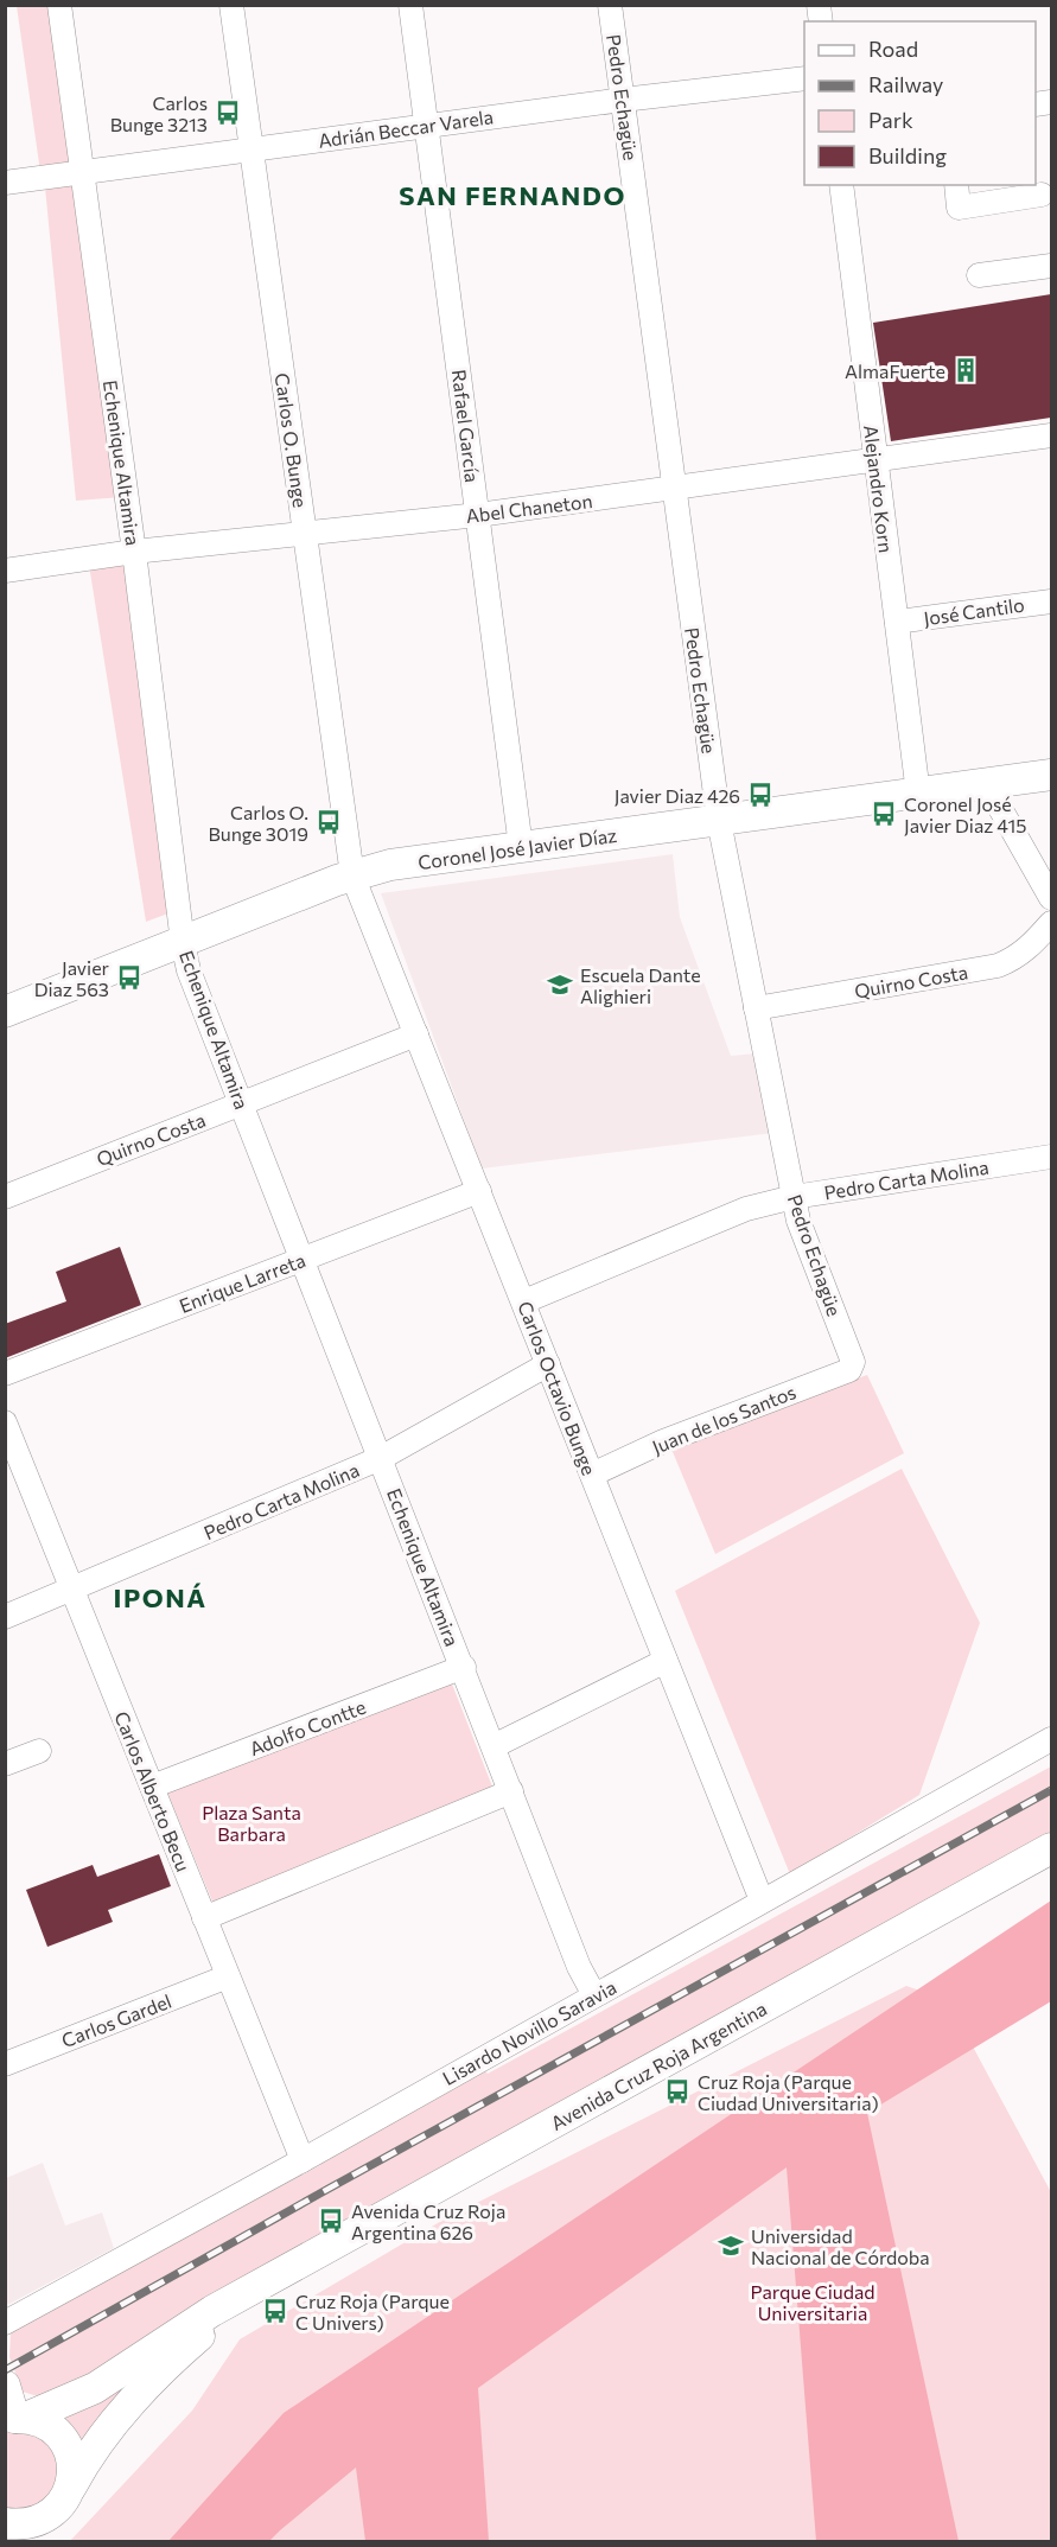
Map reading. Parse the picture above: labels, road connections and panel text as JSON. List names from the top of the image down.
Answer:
{
  "streets": {
    "main road": ["Coronel José Javier Díaz", "Avenida Cruz Roja Argentina"],
    "street": [
      "Pedro Echagüe",
      "Adrián Beccar Varela",
      "Rafael García",
      "Carlos O. Bunge",
      "Echenique Altamira",
      "Alejandro Korn",
      "Abel Chaneton",
      "José Cantilo",
      "Quirno Costa",
      "Pedro Carta Molina",
      "Enrique Larreta",
      "Carlos Octavio Bunge",
      "Juan de los Santos",
      "Adolfo Contte",
      "Carlos Alberto Becu",
      "Carlos Gardel",
      "Lisardo Novillo Saravia"
    ]
  },
  "crossings": [
    ["Pedro Echagüe", "Adrián Beccar Varela"],
    ["Pedro Echagüe", "Abel Chaneton"],
    ["Pedro Echagüe", "Coronel José Javier Díaz"],
    ["Pedro Echagüe", "Quirno Costa"],
    ["Pedro Echagüe", "Pedro Carta Molina"],
    ["Pedro Echagüe", "Juan de los Santos"],
    ["Adrián Beccar Varela", "Rafael García"],
    ["Adrián Beccar Varela", "Carlos O. Bunge"],
    ["Adrián Beccar Varela", "Echenique Altamira"],
    ["Rafael García", "Abel Chaneton"],
    ["Rafael García", "Coronel José Javier Díaz"],
    ["Carlos O. Bunge", "Abel Chaneton"],
    ["Carlos O. Bunge", "Coronel José Javier Díaz"],
    ["Carlos O. Bunge", "Carlos Octavio Bunge"],
    ["Echenique Altamira", "Abel Chaneton"],
    ["Echenique Altamira", "Coronel José Javier Díaz"],
    ["Echenique Altamira", "Quirno Costa"],
    ["Echenique Altamira", "Pedro Carta Molina"],
    ["Echenique Altamira", "Enrique Larreta"],
    ["Echenique Altamira", "Adolfo Contte"],
    ["Echenique Altamira", "Lisardo Novillo Saravia"],
    ["Alejandro Korn", "Abel Chaneton"],
    ["Alejandro Korn", "José Cantilo"],
    ["Alejandro Korn", "Coronel José Javier Díaz"],
    ["Coronel José Javier Díaz", "Carlos Octavio Bunge"],
    ["Quirno Costa", "Carlos Octavio Bunge"],
    ["Pedro Carta Molina", "Carlos Octavio Bunge"],
    ["Pedro Carta Molina", "Carlos Alberto Becu"],
    ["Enrique Larreta", "Carlos Octavio Bunge"],
    ["Carlos Octavio Bunge", "Juan de los Santos"],
    ["Carlos Octavio Bunge", "Lisardo Novillo Saravia"],
    ["Adolfo Contte", "Carlos Alberto Becu"],
    ["Carlos Alberto Becu", "Carlos Gardel"],
    ["Carlos Alberto Becu", "Lisardo Novillo Saravia"]
  ],
  "districts": ["SAN FERNANDO", "IPONÁ"],
  "parks": ["Plaza Santa Barbara", "Parque Ciudad Universitaria"],
  "places": {
    "bus stop": [
      "Carlos Bunge 3213",
      "Javier Diaz 426",
      "Coronel José Javier Diaz 415",
      "Carlos O. Bunge 3019",
      "Javier Diaz 563",
      "Cruz Roja (Parque Ciudad Universitaria)",
      "Avenida Cruz Roja Argentina 626",
      "Cruz Roja (Parque C Univers)"
    ],
    "building": ["AlmaFuerte"],
    "school or university": ["Escuela Dante Alighieri", "Universidad Nacional de Córdoba"]
  },
  "legend": [
    "Road",
    "Railway",
    "Park",
    "Building"
  ]
}
